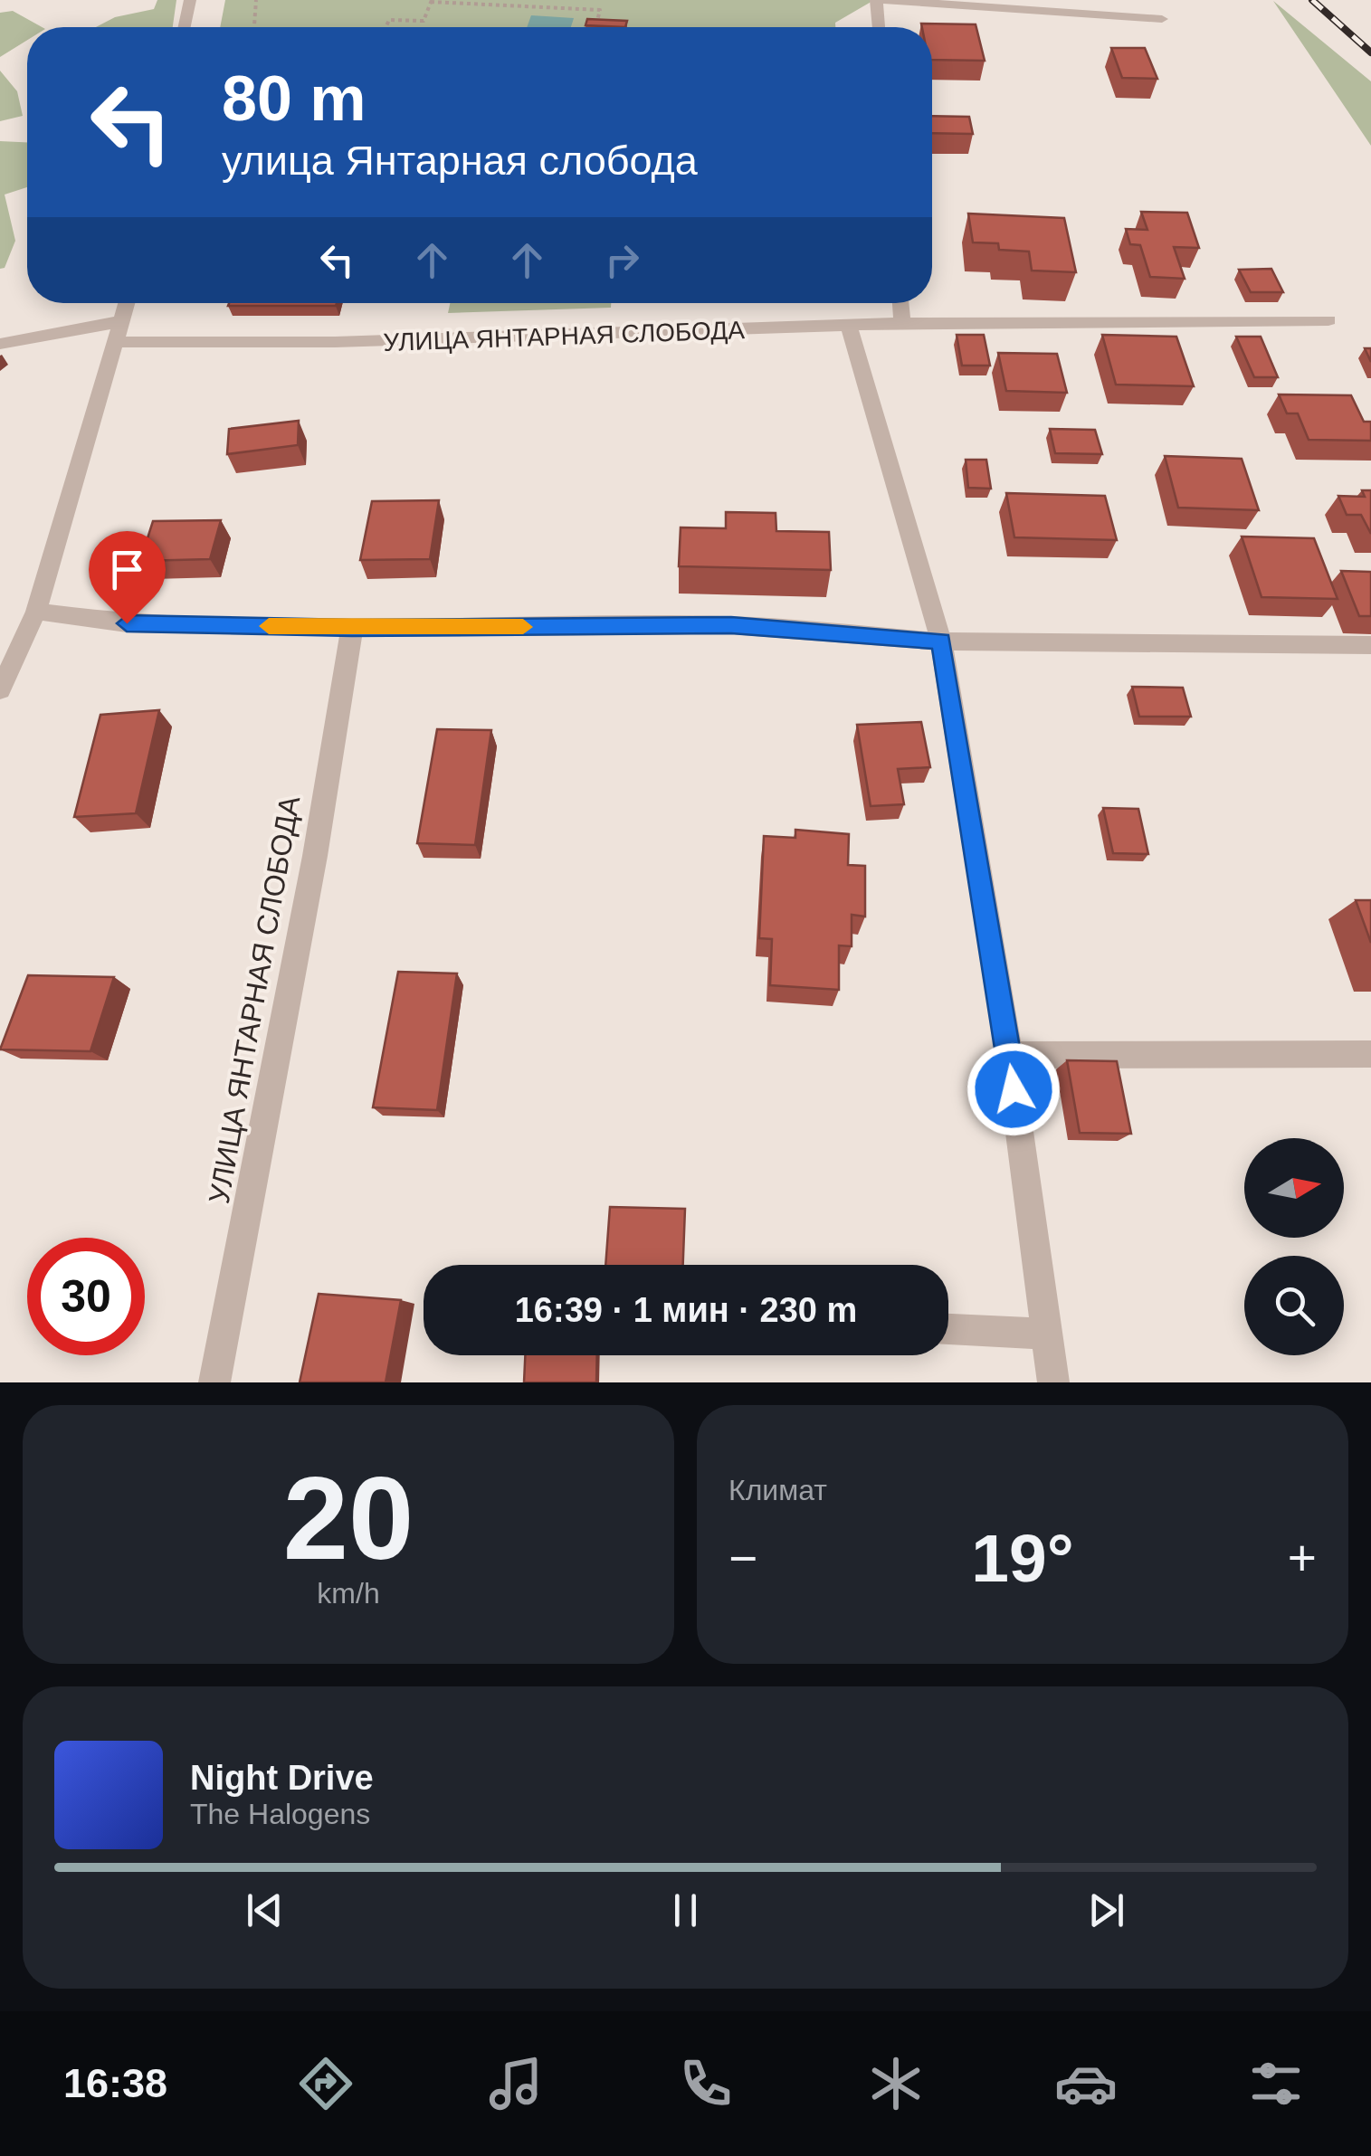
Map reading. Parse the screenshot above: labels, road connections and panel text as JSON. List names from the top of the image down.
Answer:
{
  "streets": {
    "street": ["УЛИЦА ЯНТАРНАЯ СЛОБОДА"]
  },
  "north": "right",
  "page": {
    "turn": ["80 m", "улица Янтарная слобода"],
    "limit": "30",
    "trip": "16:39 · 1 мин · 230 m",
    "tile": [
      ["20", "km/h"],
      "Климат"
    ],
    "heat": ["−", "19°", "+"],
    "song": ["Night Drive", "The Halogens"],
    "tabs": "16:38"
  }
}
